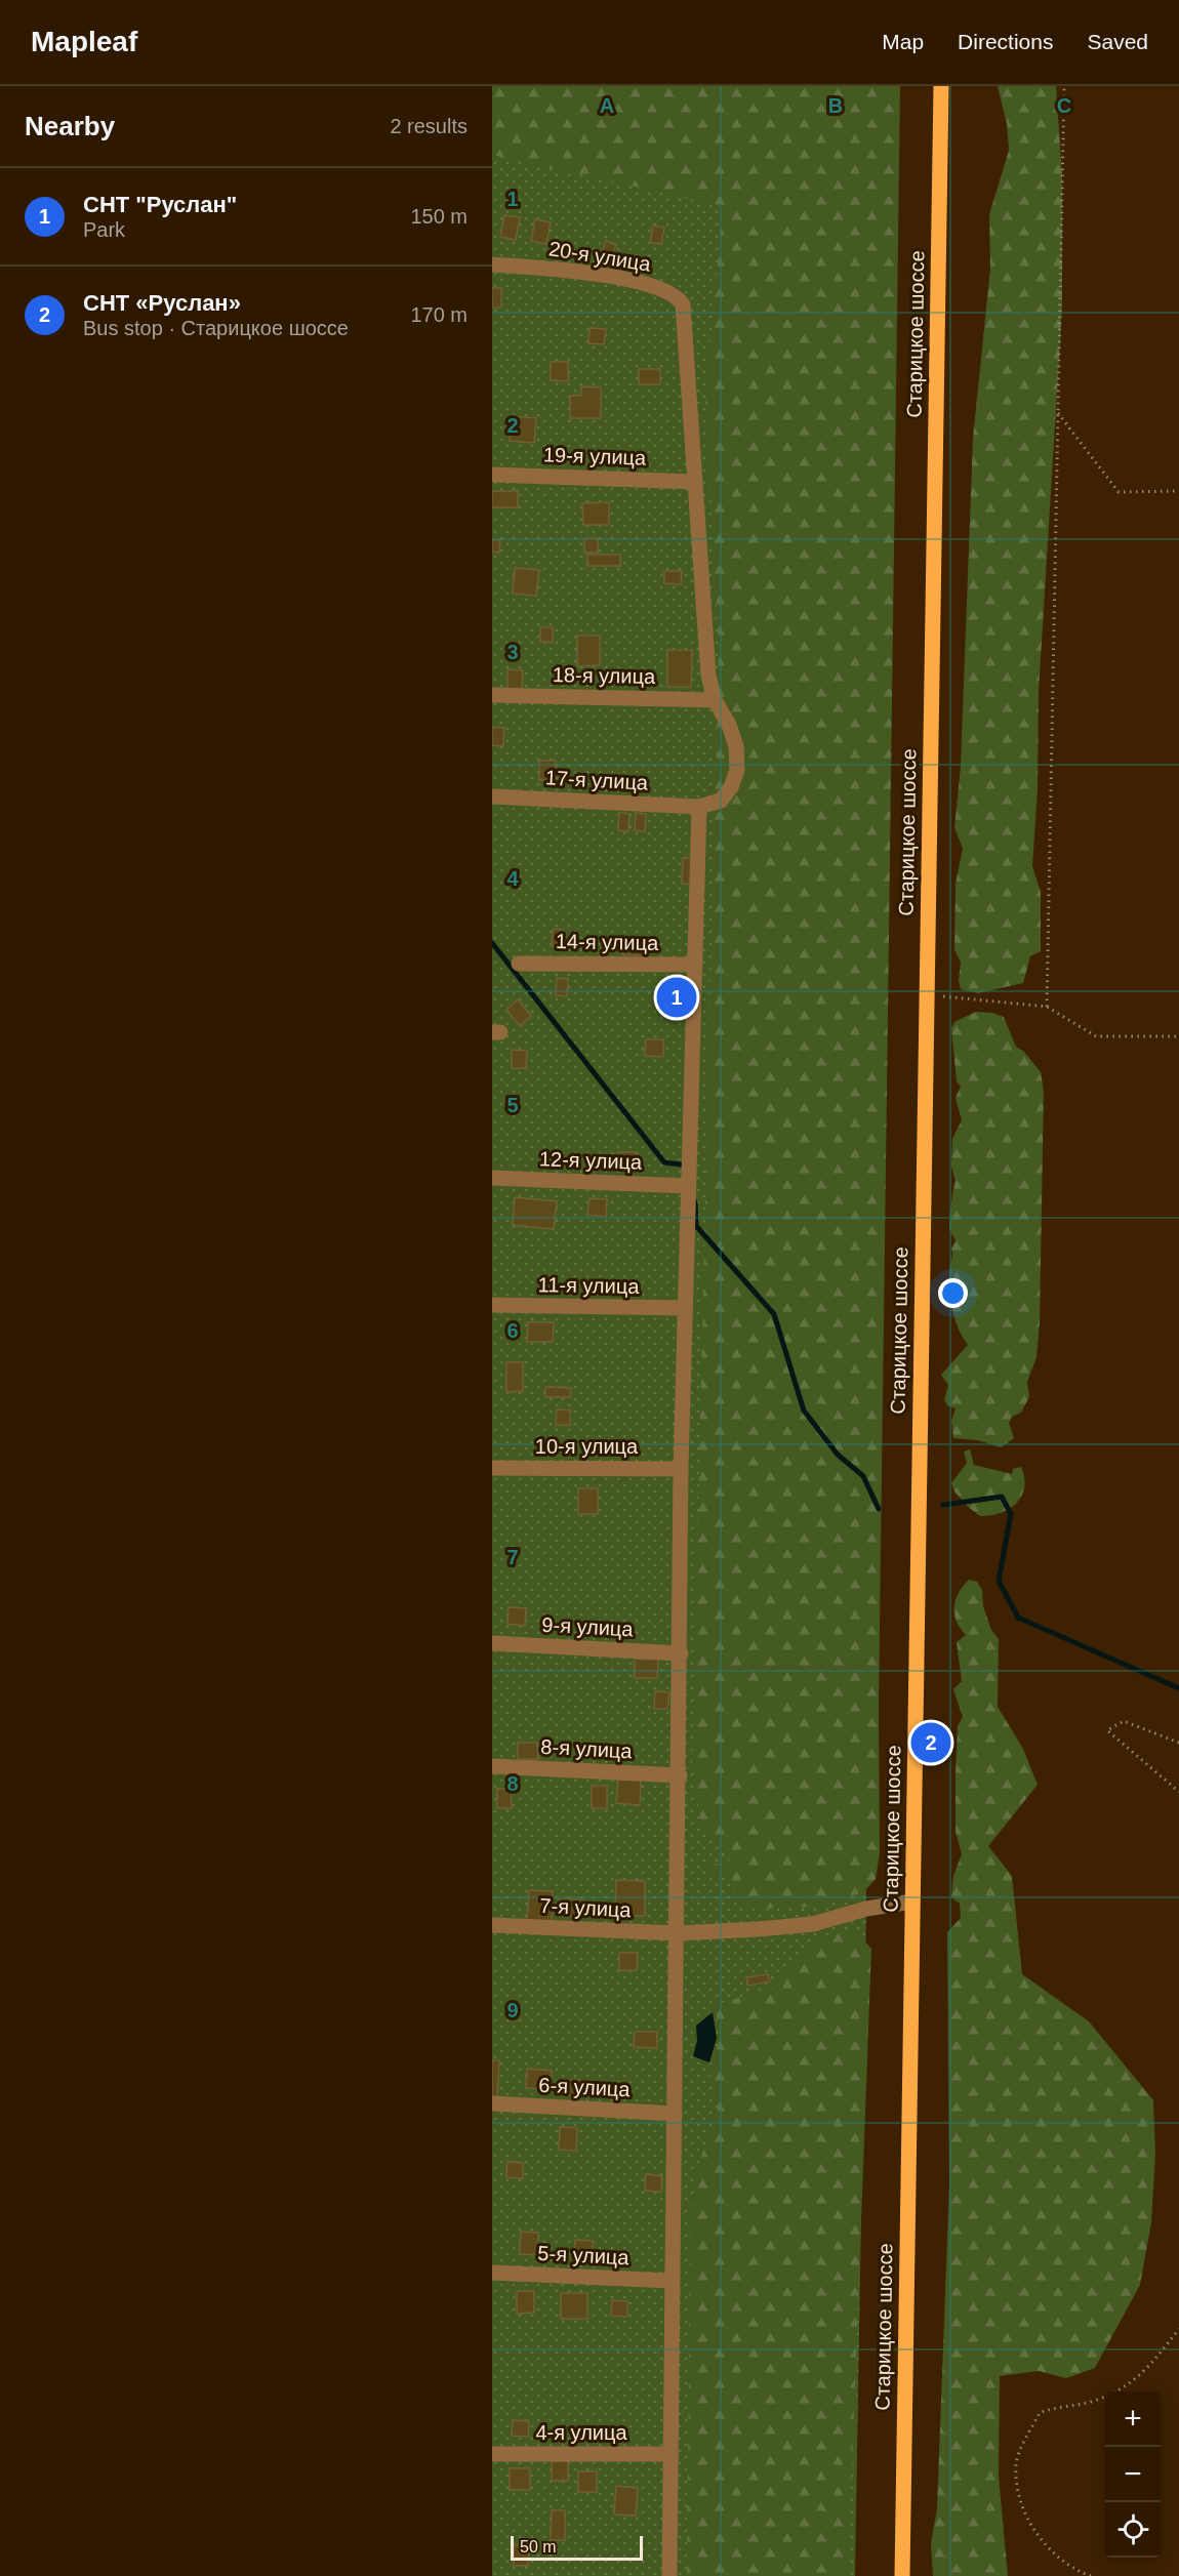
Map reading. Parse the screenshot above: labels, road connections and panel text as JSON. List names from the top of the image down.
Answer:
{
  "streets": {
    "main road": ["Старицкое шоссе"],
    "street": [
      "20-я улица",
      "19-я улица",
      "18-я улица",
      "17-я улица",
      "14-я улица",
      "12-я улица",
      "11-я улица",
      "10-я улица",
      "9-я улица",
      "8-я улица",
      "7-я улица",
      "6-я улица",
      "5-я улица",
      "4-я улица"
    ]
  },
  "crossings": [
    ["20-я улица", "19-я улица"],
    ["Старицкое шоссе", "7-я улица"]
  ],
  "scale_bar": "50 m",
  "page": {
    "header": "Mapleaf",
    "nav": ["Map", "Directions", "Saved"],
    "heading": ["Nearby", "2 results"],
    "list": [
      {
        "mark": "1",
        "name": "СНТ \"Руслан\"",
        "note": "Park",
        "value": "150 m"
      },
      {
        "mark": "2",
        "name": "СНТ «Руслан»",
        "note": "Bus stop · Старицкое шоссе",
        "value": "170 m"
      }
    ],
    "pins": ["1", "2"],
    "map_buttons": ["+", "−"],
    "scale": "50 m"
  },
  "grid": {
    "columns": ["A", "B", "C"],
    "rows": [
      "1",
      "2",
      "3",
      "4",
      "5",
      "6",
      "7",
      "8",
      "9"
    ]
  }
}
